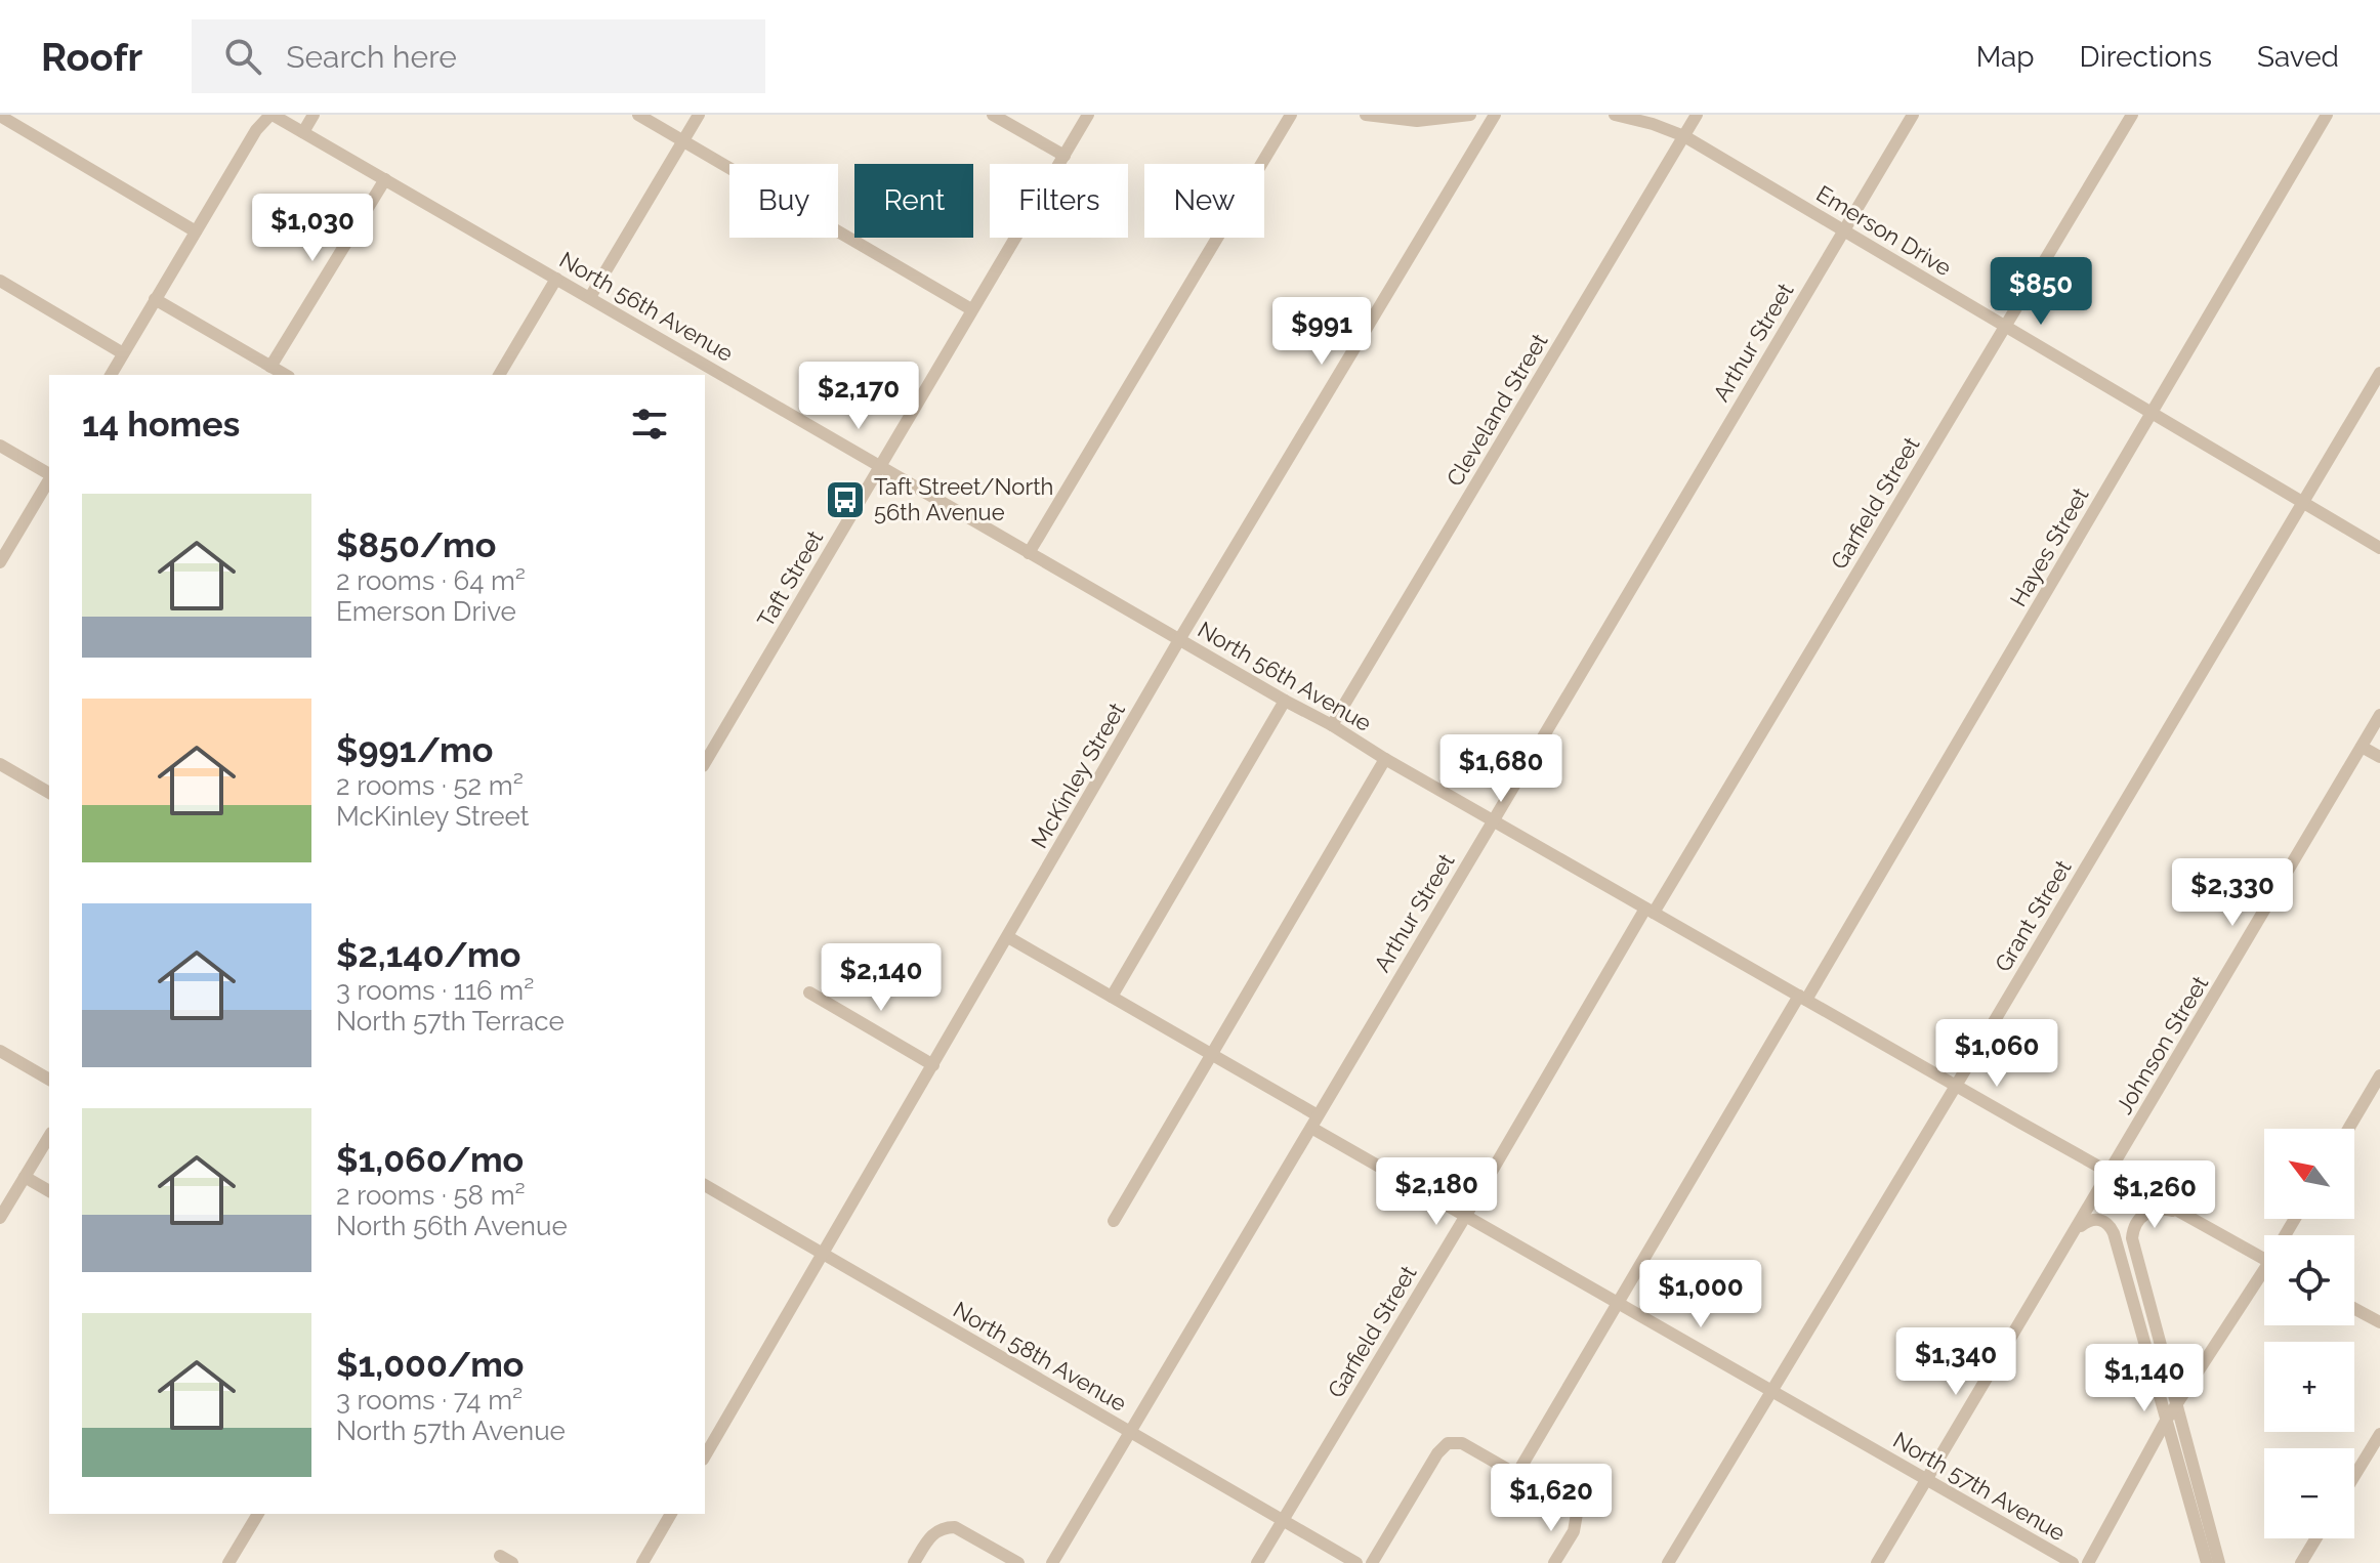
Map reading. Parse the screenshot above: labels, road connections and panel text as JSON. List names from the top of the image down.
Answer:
{
  "streets": {
    "street": [
      "Emerson Drive",
      "North 56th Avenue",
      "Arthur Street",
      "Cleveland Street",
      "Garfield Street",
      "Hayes Street",
      "Taft Street",
      "McKinley Street",
      "Grant Street",
      "Johnson Street",
      "North 58th Avenue",
      "North 57th Avenue"
    ]
  },
  "crossings": [
    ["Emerson Drive", "Arthur Street"],
    ["Emerson Drive", "Cleveland Street"],
    ["Emerson Drive", "Garfield Street"],
    ["Emerson Drive", "Hayes Street"],
    ["Emerson Drive", "Grant Street"],
    ["North 56th Avenue", "Arthur Street"],
    ["North 56th Avenue", "Cleveland Street"],
    ["North 56th Avenue", "Garfield Street"],
    ["North 56th Avenue", "Hayes Street"],
    ["North 56th Avenue", "Taft Street"],
    ["North 56th Avenue", "McKinley Street"],
    ["North 56th Avenue", "Grant Street"],
    ["North 56th Avenue", "Johnson Street"],
    ["Arthur Street", "North 58th Avenue"],
    ["Arthur Street", "North 57th Avenue"],
    ["Garfield Street", "North 58th Avenue"],
    ["Garfield Street", "North 57th Avenue"],
    ["Hayes Street", "North 57th Avenue"],
    ["McKinley Street", "North 58th Avenue"],
    ["McKinley Street", "North 57th Avenue"],
    ["Grant Street", "North 57th Avenue"],
    ["Johnson Street", "North 57th Avenue"]
  ],
  "places": {
    "bus stop": ["Taft Street/North 56th Avenue"]
  },
  "north": "top left",
  "page": {
    "header": "Roofr",
    "search": "Search here",
    "nav": ["Map", "Directions", "Saved"],
    "chip": [
      "Buy",
      "Rent",
      "Filters",
      "New"
    ],
    "price": [
      "$1,030",
      "$850",
      "$991",
      "$2,170",
      "$1,680",
      "$2,330",
      "$2,140",
      "$1,060",
      "$2,180",
      "$1,260",
      "$1,000",
      "$1,340",
      "$1,140",
      "$1,620"
    ],
    "heading": "14 homes",
    "list": [
      {
        "name": "$850/mo",
        "note": "2 rooms · 64 m² · Emerson Drive"
      },
      {
        "name": "$991/mo",
        "note": "2 rooms · 52 m² · McKinley Street"
      },
      {
        "name": "$2,140/mo",
        "note": "3 rooms · 116 m² · North 57th Terrace"
      },
      {
        "name": "$1,060/mo",
        "note": "2 rooms · 58 m² · North 56th Avenue"
      },
      {
        "name": "$1,000/mo",
        "note": "3 rooms · 74 m² · North 57th Avenue"
      }
    ],
    "map_buttons": ["+", "−"]
  }
}
